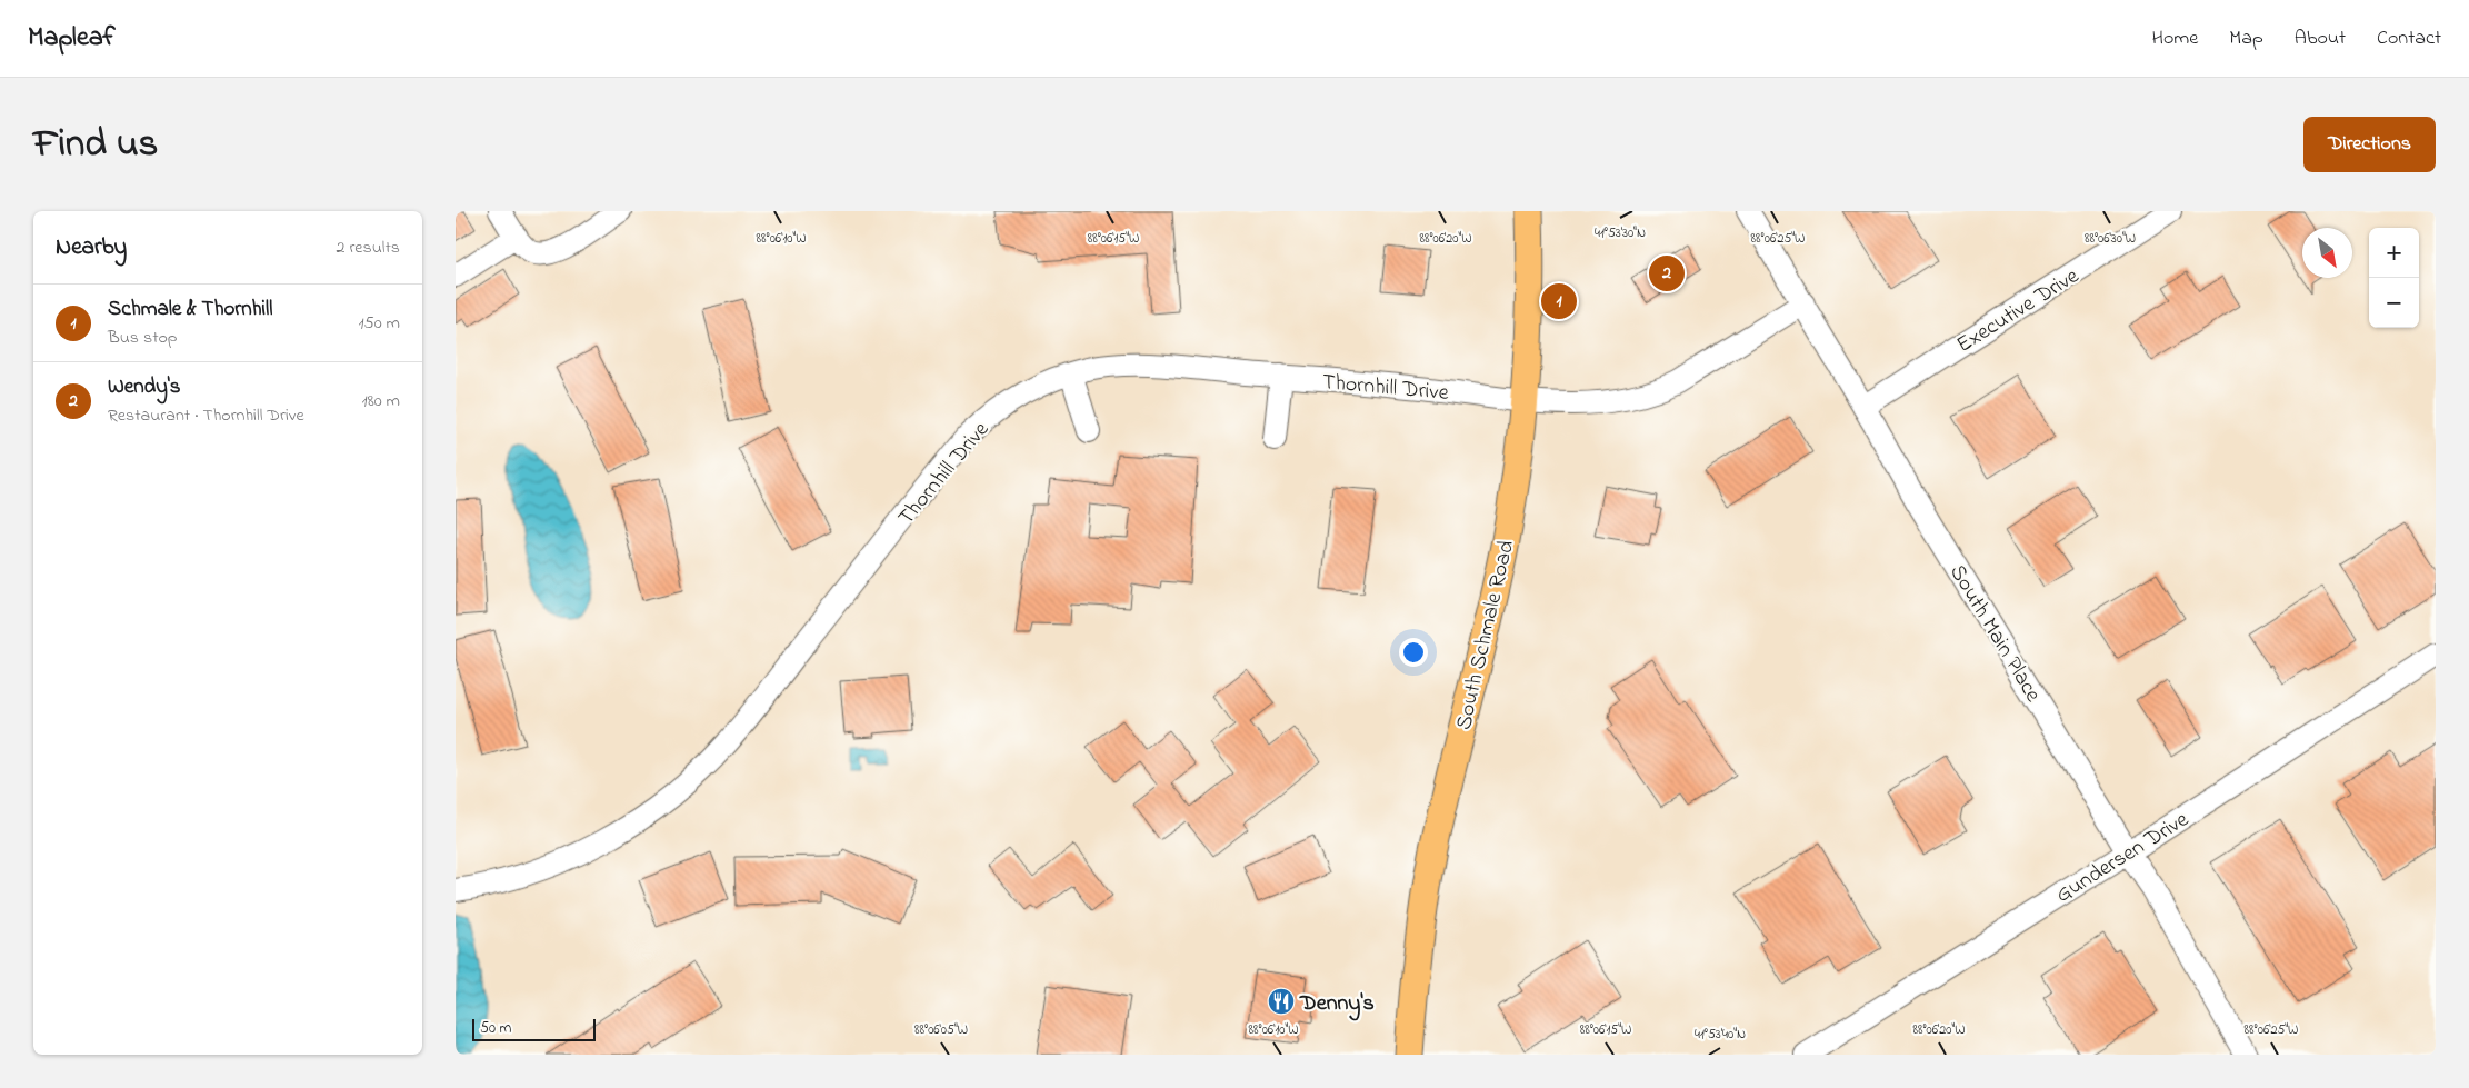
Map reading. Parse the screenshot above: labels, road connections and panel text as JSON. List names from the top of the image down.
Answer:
{
  "streets": {
    "main road": ["South Schmale Road"],
    "street": [
      "Executive Drive",
      "Thornhill Drive",
      "South Main Place",
      "Gundersen Drive"
    ]
  },
  "crossings": [
    ["Executive Drive", "South Main Place"],
    ["Thornhill Drive", "South Main Place"],
    ["Thornhill Drive", "South Schmale Road"],
    ["South Main Place", "Gundersen Drive"]
  ],
  "places": {
    "restaurant": ["Denny's"]
  },
  "scale_bar": "50 m",
  "north": "bottom right",
  "page": {
    "header": "Mapleaf",
    "nav": [
      "Home",
      "Map",
      "About",
      "Contact"
    ],
    "title": "Find us",
    "buttons": "Directions",
    "heading": ["Nearby", "2 results"],
    "map_buttons": ["+", "−"],
    "pins": ["2", "1"],
    "list": [
      {
        "mark": "1",
        "name": "Schmale & Thornhill",
        "note": "Bus stop",
        "value": "150 m"
      },
      {
        "mark": "2",
        "name": "Wendy's",
        "note": "Restaurant · Thornhill Drive",
        "value": "180 m"
      }
    ],
    "scale": "50 m"
  },
  "coordinates": [
    "41°53'30\"N",
    "88°06'10\"W",
    "88°06'15\"W",
    "88°06'20\"W",
    "88°06'25\"W",
    "88°06'30\"W",
    "88°06'05\"W",
    "41°53'40\"N"
  ]
}
